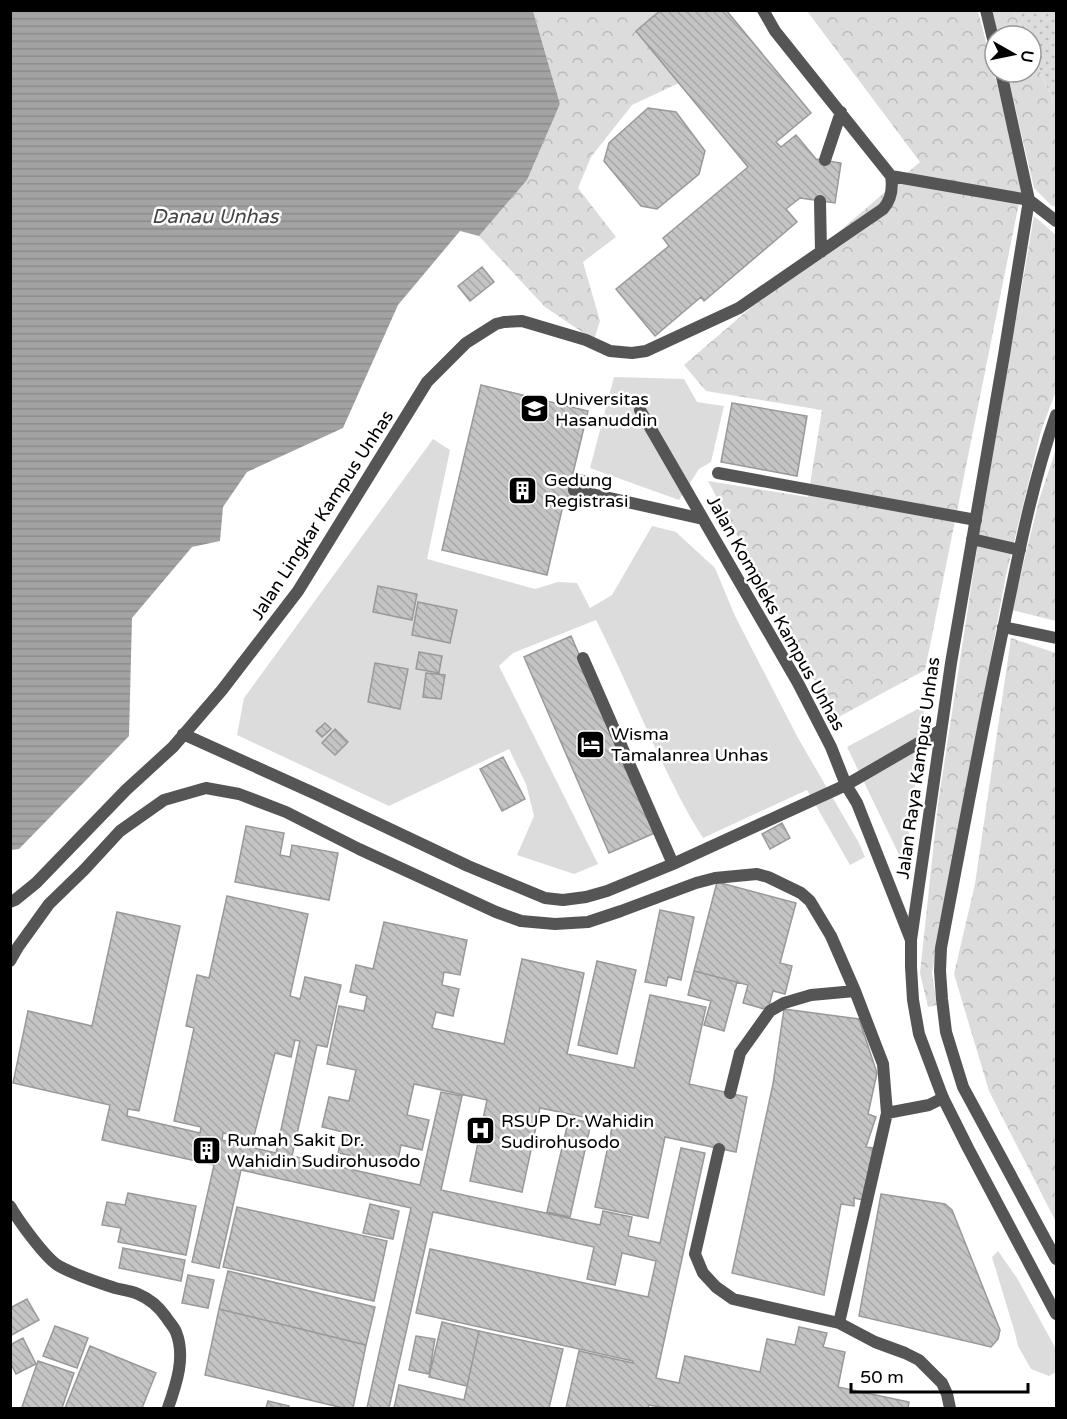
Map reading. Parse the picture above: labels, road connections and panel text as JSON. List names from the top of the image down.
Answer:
{
  "streets": {
    "street": ["Jalan Lingkar Kampus Unhas", "Jalan Kompleks Kampus Unhas", "Jalan Raya Kampus Unhas"]
  },
  "crossings": [
    ["Jalan Kompleks Kampus Unhas", "Jalan Raya Kampus Unhas"]
  ],
  "water": ["Danau Unhas"],
  "places": {
    "school or university": ["Universitas Hasanuddin"],
    "building": ["Gedung Registrasi", "Rumah Sakit Dr. Wahidin Sudirohusodo"],
    "hotel": ["Wisma Tamalanrea Unhas"],
    "hospital": ["RSUP Dr. Wahidin Sudirohusodo"]
  },
  "scale_bar": "50 m",
  "north": "right"
}
